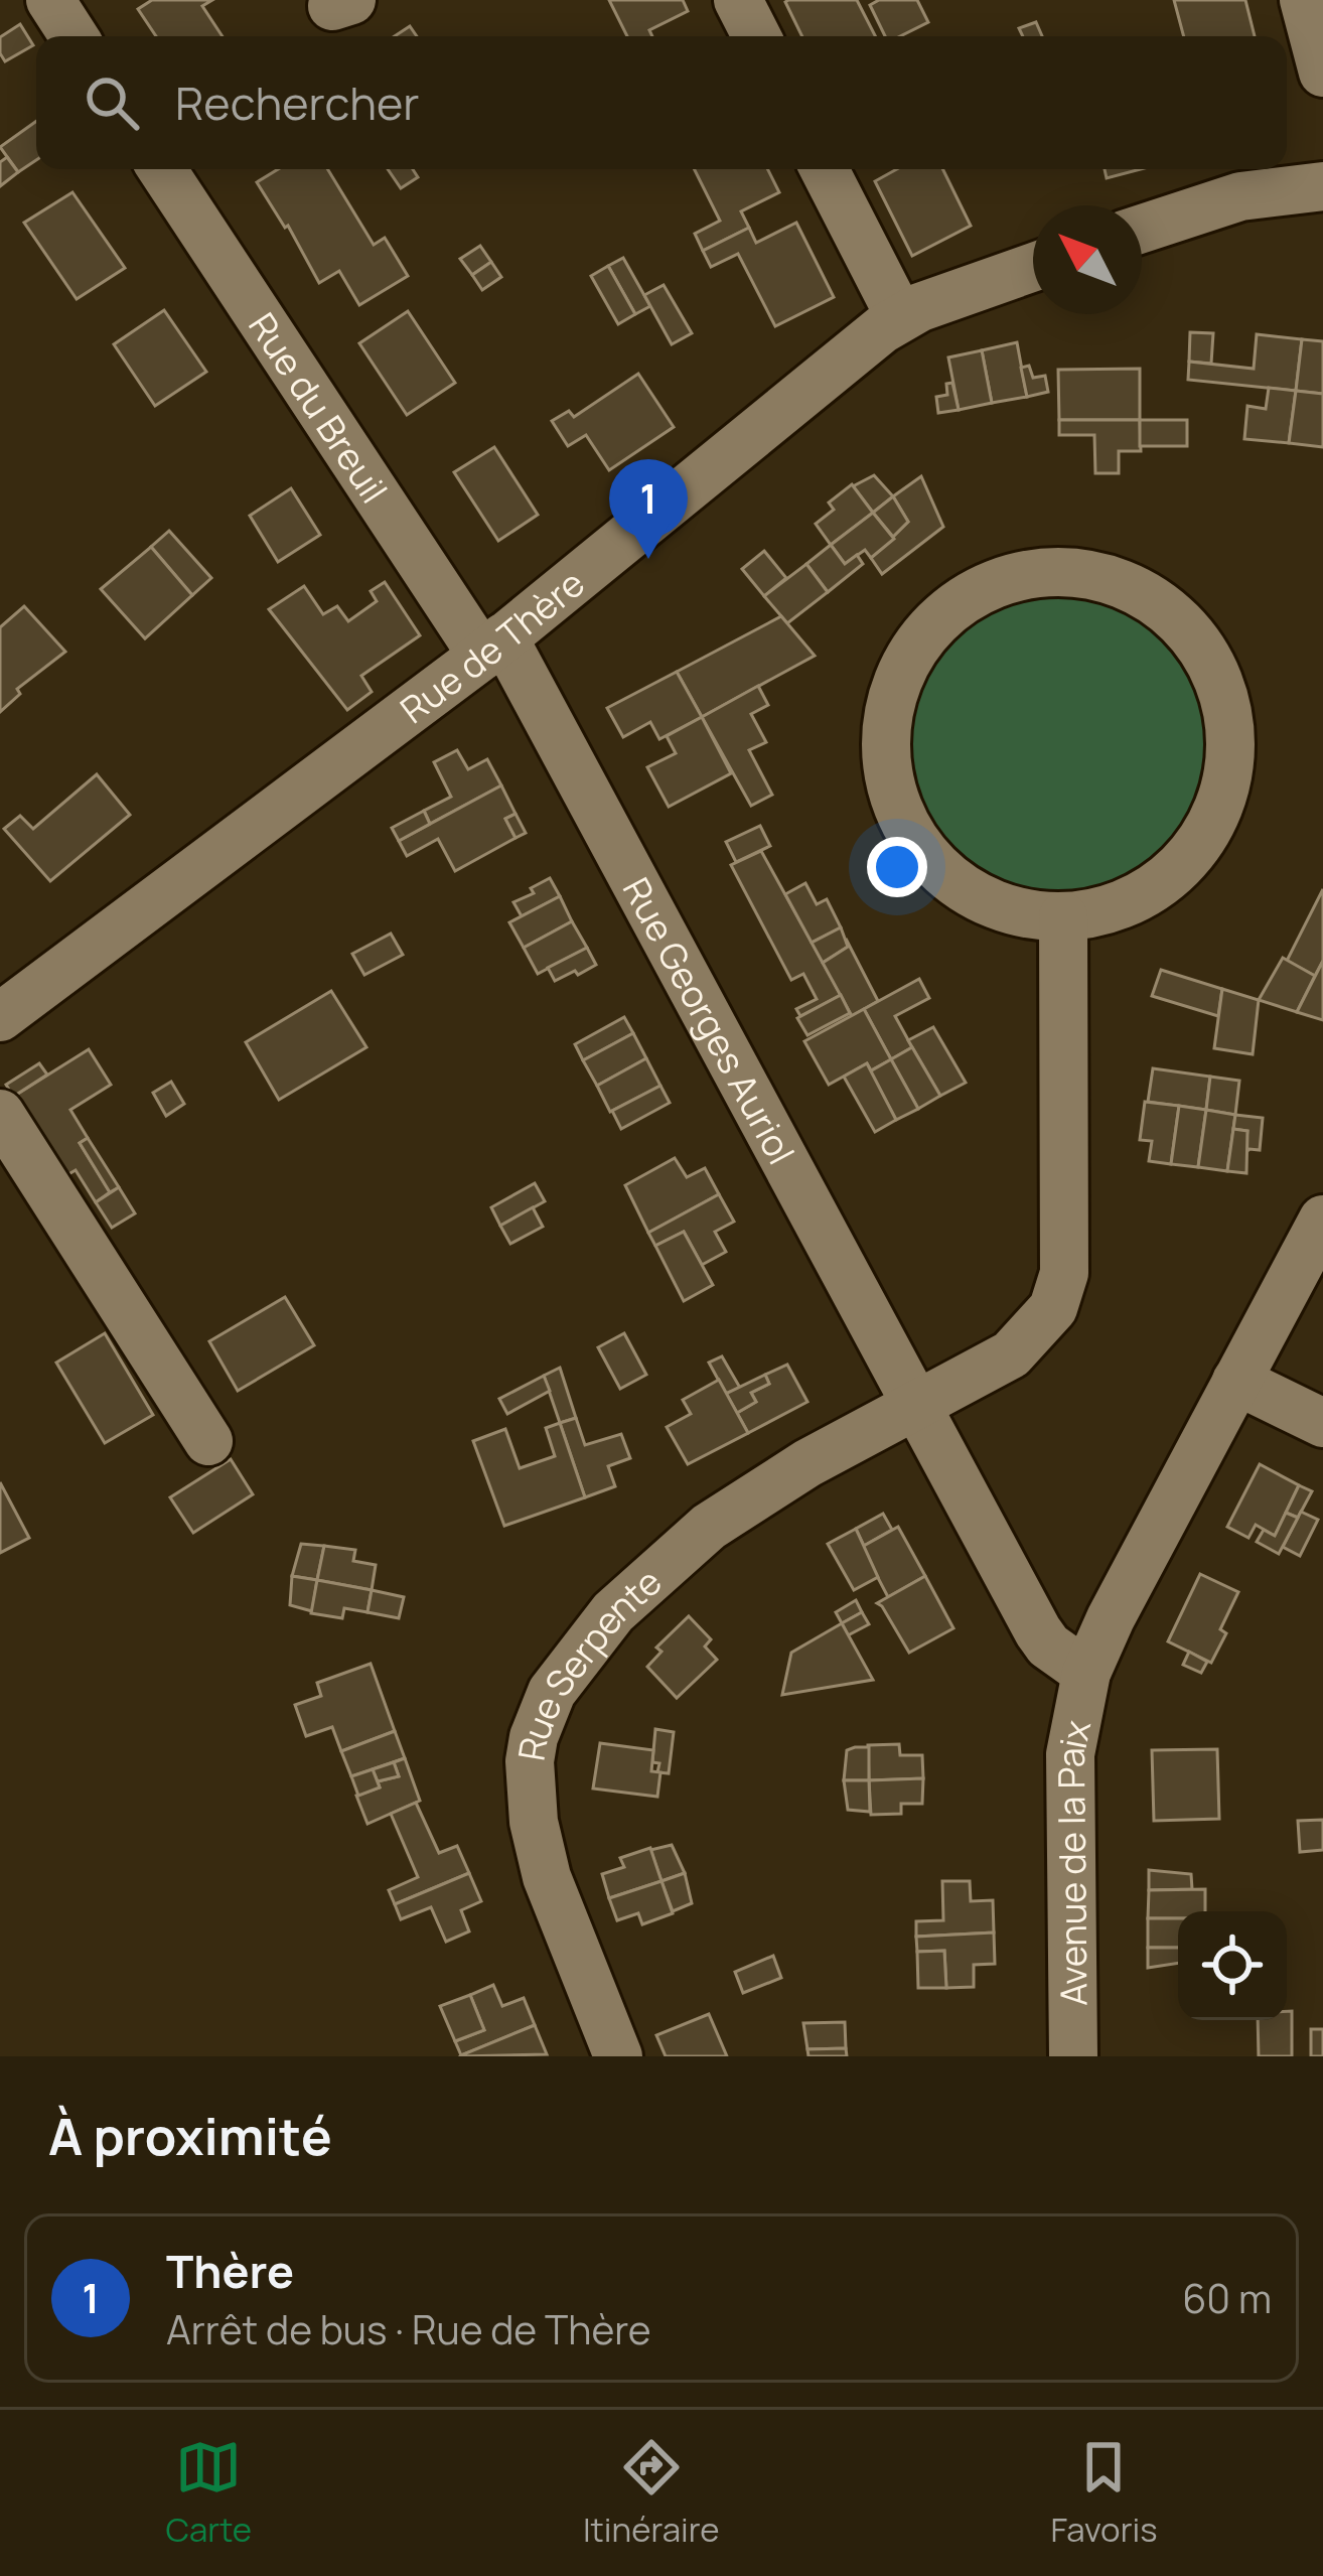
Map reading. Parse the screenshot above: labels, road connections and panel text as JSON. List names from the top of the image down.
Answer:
{
  "streets": {
    "street": [
      "Rue du Breuil",
      "Rue de Thère",
      "Rue Georges Auriol",
      "Rue Serpente",
      "Avenue de la Paix"
    ]
  },
  "crossings": [
    ["Rue du Breuil", "Rue de Thère"],
    ["Rue du Breuil", "Rue Georges Auriol"],
    ["Rue de Thère", "Rue Georges Auriol"],
    ["Rue Georges Auriol", "Rue Serpente"],
    ["Rue Georges Auriol", "Avenue de la Paix"],
    ["Rue Serpente", "Avenue de la Paix"]
  ],
  "north": "top left",
  "page": {
    "search": "Rechercher",
    "pins": "1",
    "heading": "À proximité",
    "list": [
      {
        "mark": "1",
        "name": "Thère",
        "note": "Arrêt de bus · Rue de Thère",
        "value": "60 m"
      }
    ],
    "nav": ["Carte", "Itinéraire", "Favoris"]
  }
}
